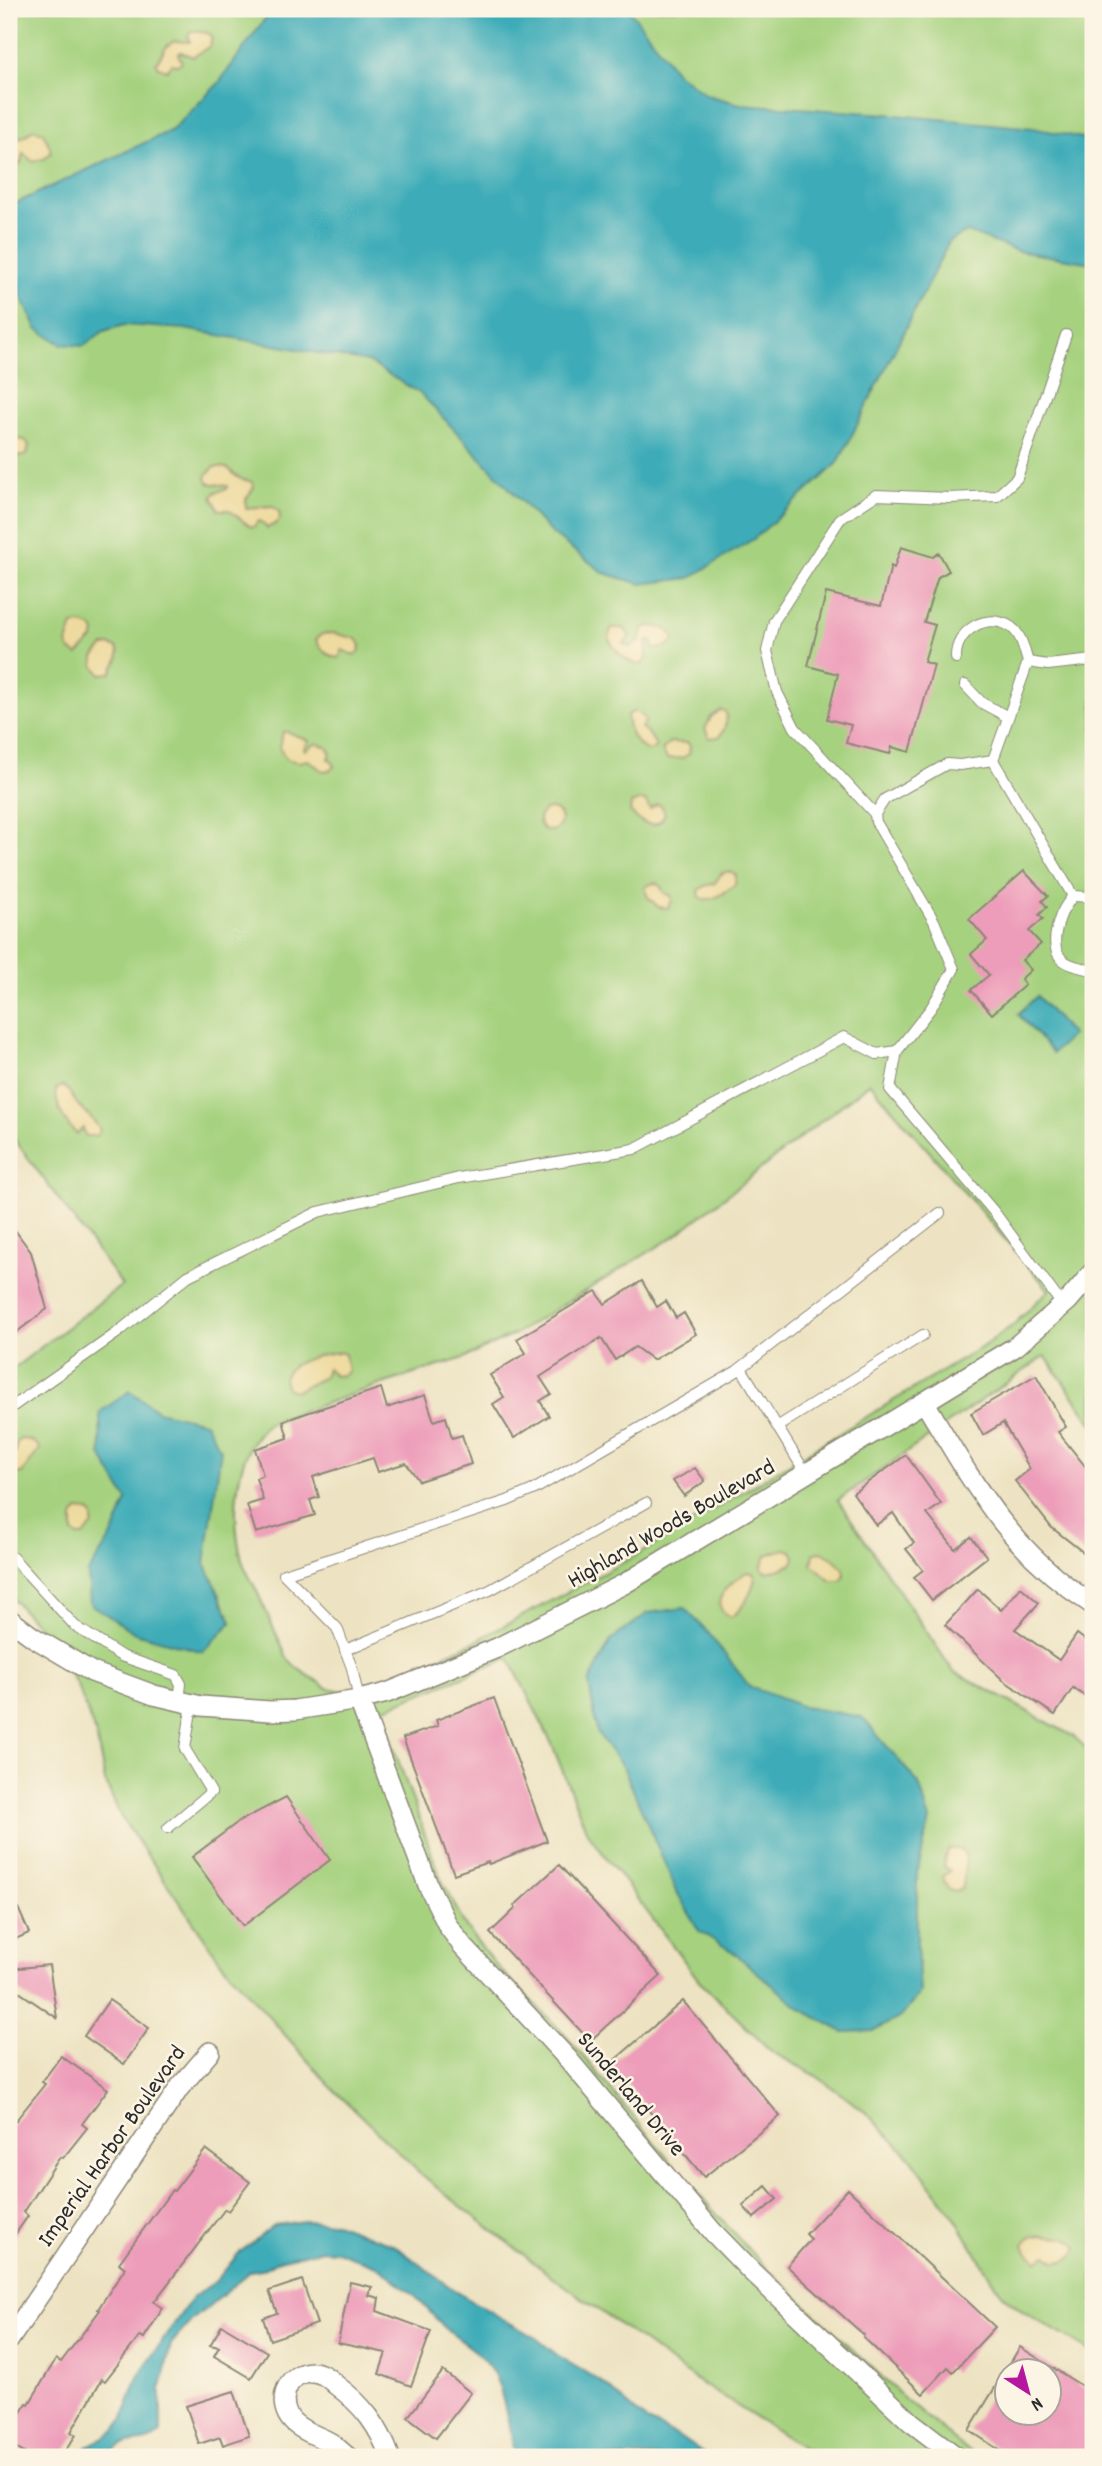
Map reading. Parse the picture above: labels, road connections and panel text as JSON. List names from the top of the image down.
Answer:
{
  "streets": {
    "street": ["Highland Woods Boulevard", "Sunderland Drive", "Imperial Harbor Boulevard"]
  },
  "crossings": [
    ["Highland Woods Boulevard", "Sunderland Drive"]
  ],
  "north": "bottom right"
}
